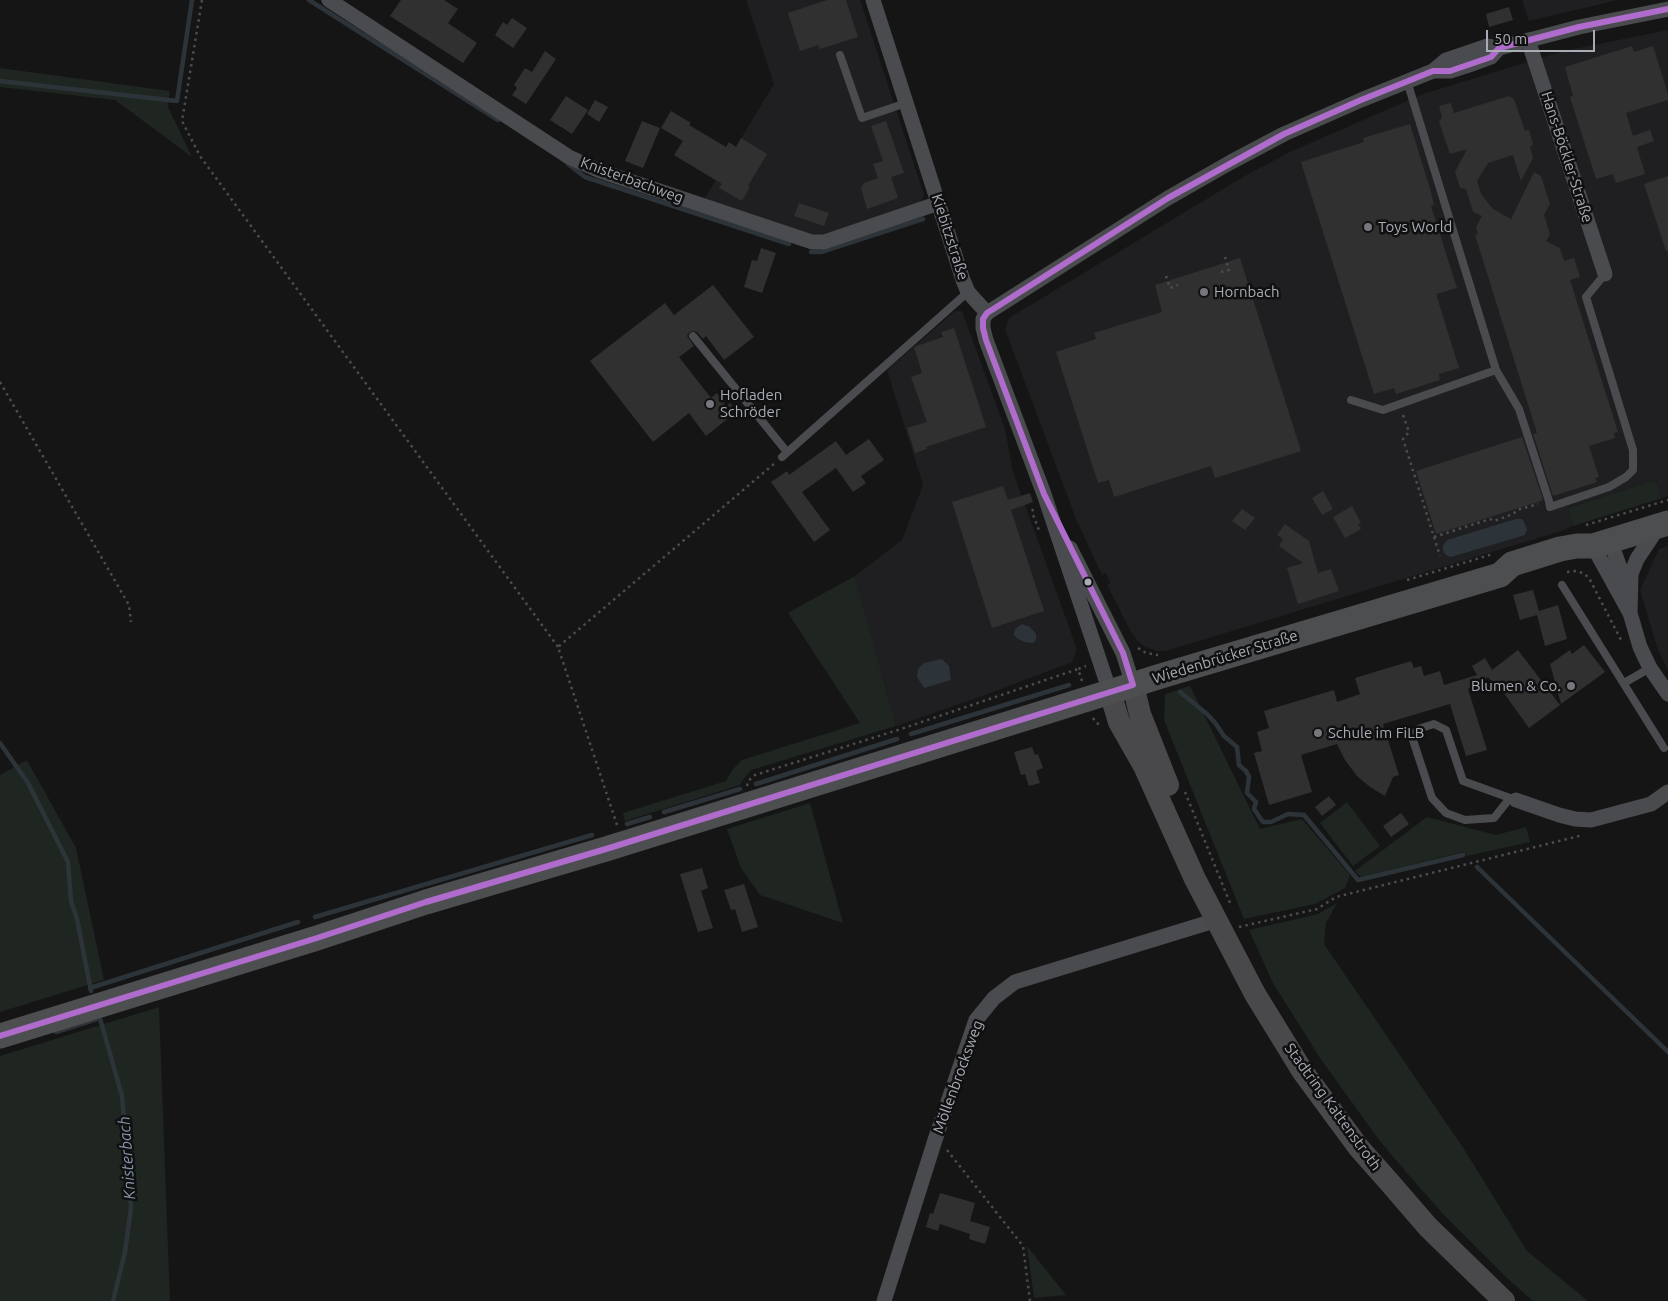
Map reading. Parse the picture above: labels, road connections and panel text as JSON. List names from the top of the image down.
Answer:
{
  "streets": {
    "main road": ["Wiedenbrücker Straße", "Stadtring Kattenstroth"],
    "street": [
      "Hans-Böckler-Straße",
      "Knisterbachweg",
      "Kiebitzstraße",
      "Möllenbrocksweg"
    ]
  },
  "crossings": [
    ["Knisterbachweg", "Kiebitzstraße"],
    ["Wiedenbrücker Straße", "Stadtring Kattenstroth"],
    ["Möllenbrocksweg", "Stadtring Kattenstroth"]
  ],
  "water": ["Knisterbach"],
  "places": [
    "Toys World",
    "Hornbach",
    "Hofladen Schröder",
    "Blumen & Co.",
    "Schule im FiLB"
  ],
  "scale_bar": "50 m"
}
